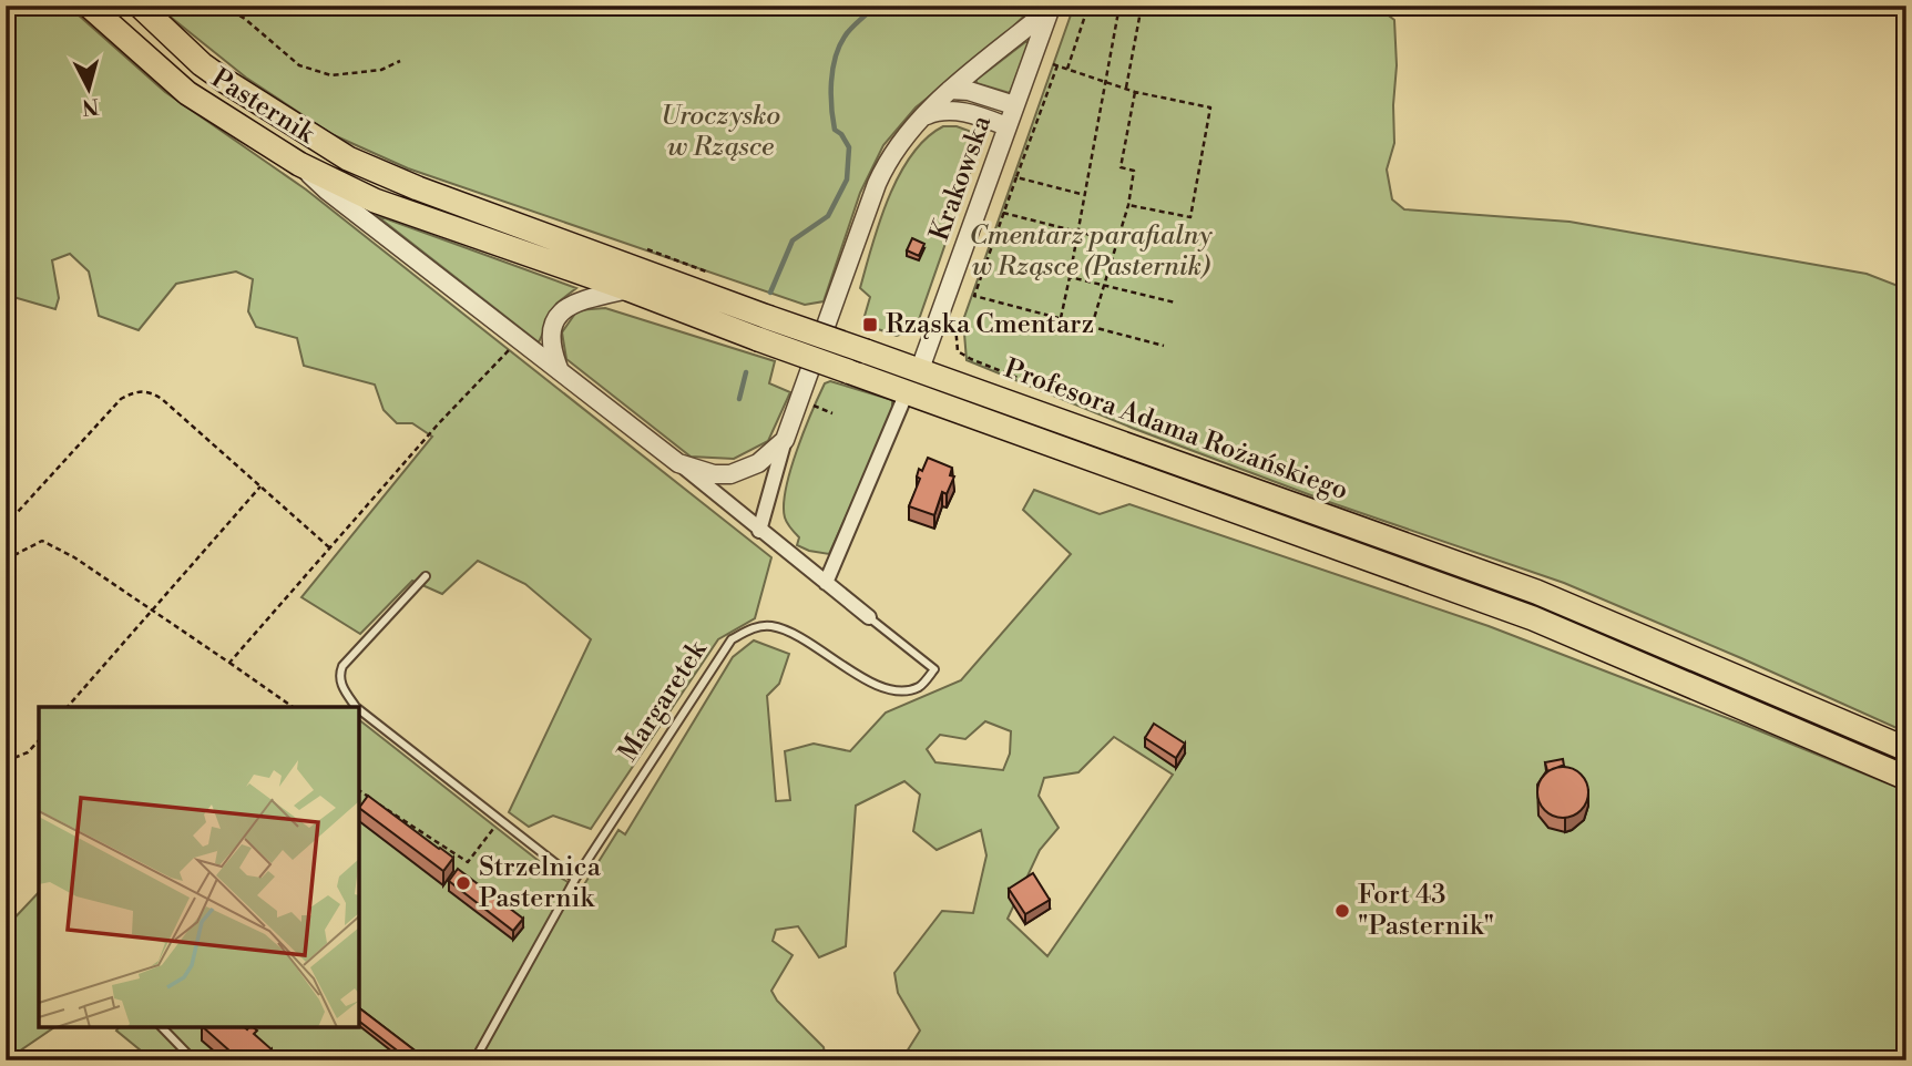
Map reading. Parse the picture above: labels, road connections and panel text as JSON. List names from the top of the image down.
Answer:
{
  "streets": {
    "main road": ["Pasternik", "Profesora Adama Rożańskiego"],
    "street": ["Krakowska", "Margaretek"]
  },
  "crossings": [
    ["Pasternik", "Profesora Adama Rożańskiego"],
    ["Krakowska", "Profesora Adama Rożańskiego"]
  ],
  "parks": ["Uroczysko w Rząsce", "Cmentarz parafialny w Rząsce (Pasternik)"],
  "places": {
    "transit": ["Rząska Cmentarz"],
    "other": ["Strzelnica Pasternik", "Fort 43 \"Pasternik\""]
  },
  "north": "bottom"
}
